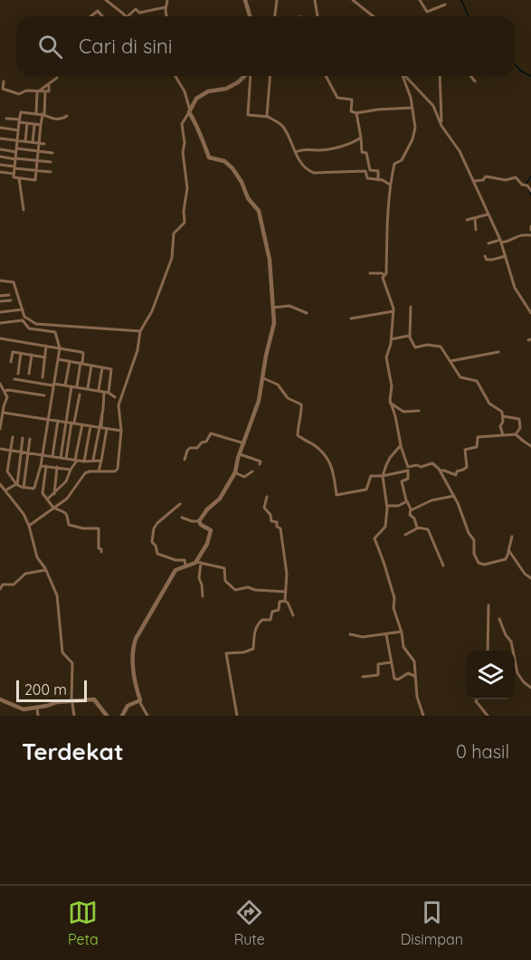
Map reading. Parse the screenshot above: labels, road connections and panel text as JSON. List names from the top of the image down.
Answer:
{
  "scale_bar": "200 m",
  "page": {
    "search": "Cari di sini",
    "scale": "200 m",
    "heading": ["Terdekat", "0 hasil"],
    "nav": ["Peta", "Rute", "Disimpan"]
  }
}
